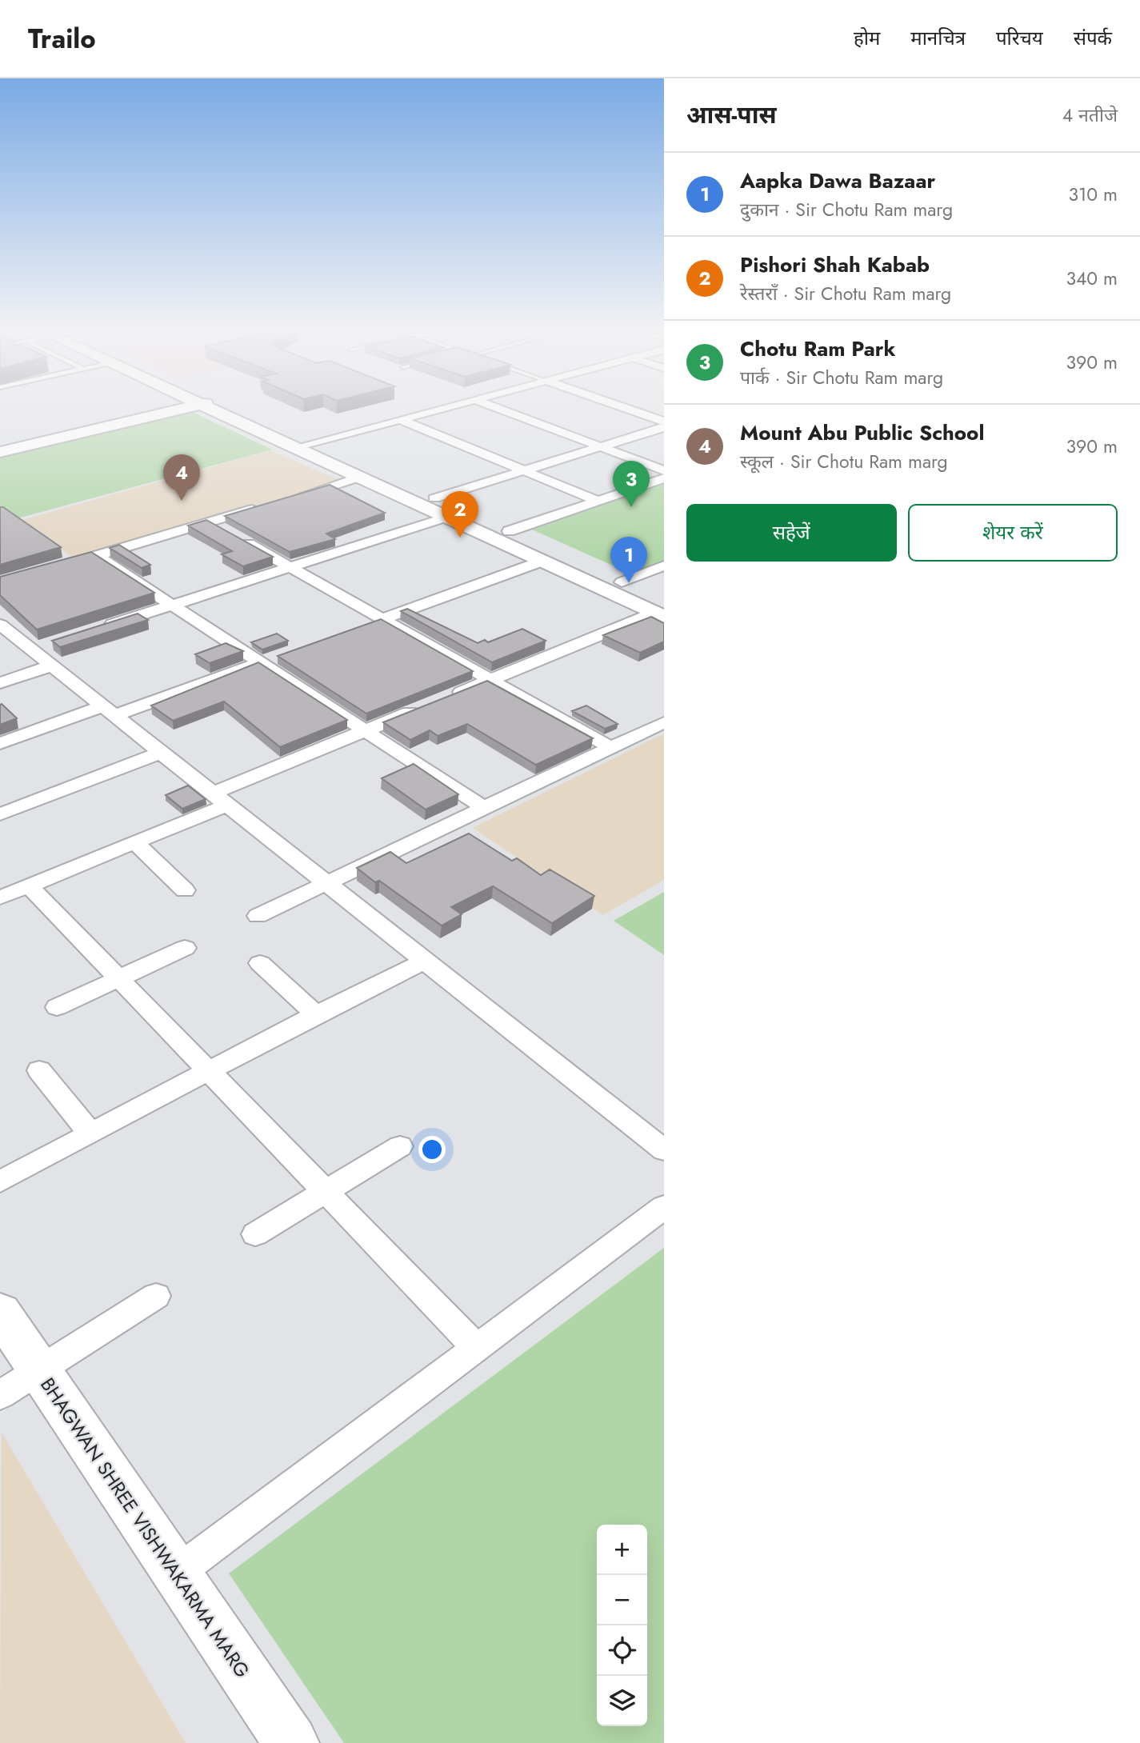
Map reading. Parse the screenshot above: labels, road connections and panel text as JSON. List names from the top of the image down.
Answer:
{
  "streets": {
    "street": ["BHAGWAN SHREE VISHWAKARMA MARG"]
  },
  "page": {
    "header": "Trailo",
    "nav": [
      "होम",
      "मानचित्र",
      "परिचय",
      "संपर्क"
    ],
    "heading": ["आस-पास", "4 नतीजे"],
    "list": [
      {
        "mark": "1",
        "name": "Aapka Dawa Bazaar",
        "note": "दुकान · Sir Chotu Ram marg",
        "value": "310 m"
      },
      {
        "mark": "2",
        "name": "Pishori Shah Kabab",
        "note": "रेस्तराँ · Sir Chotu Ram marg",
        "value": "340 m"
      },
      {
        "mark": "3",
        "name": "Chotu Ram Park",
        "note": "पार्क · Sir Chotu Ram marg",
        "value": "390 m"
      },
      {
        "mark": "4",
        "name": "Mount Abu Public School",
        "note": "स्कूल · Sir Chotu Ram marg",
        "value": "390 m"
      }
    ],
    "pins": [
      "4",
      "3",
      "2",
      "1"
    ],
    "buttons": ["सहेजें", "शेयर करें"],
    "map_buttons": ["+", "−"]
  }
}
